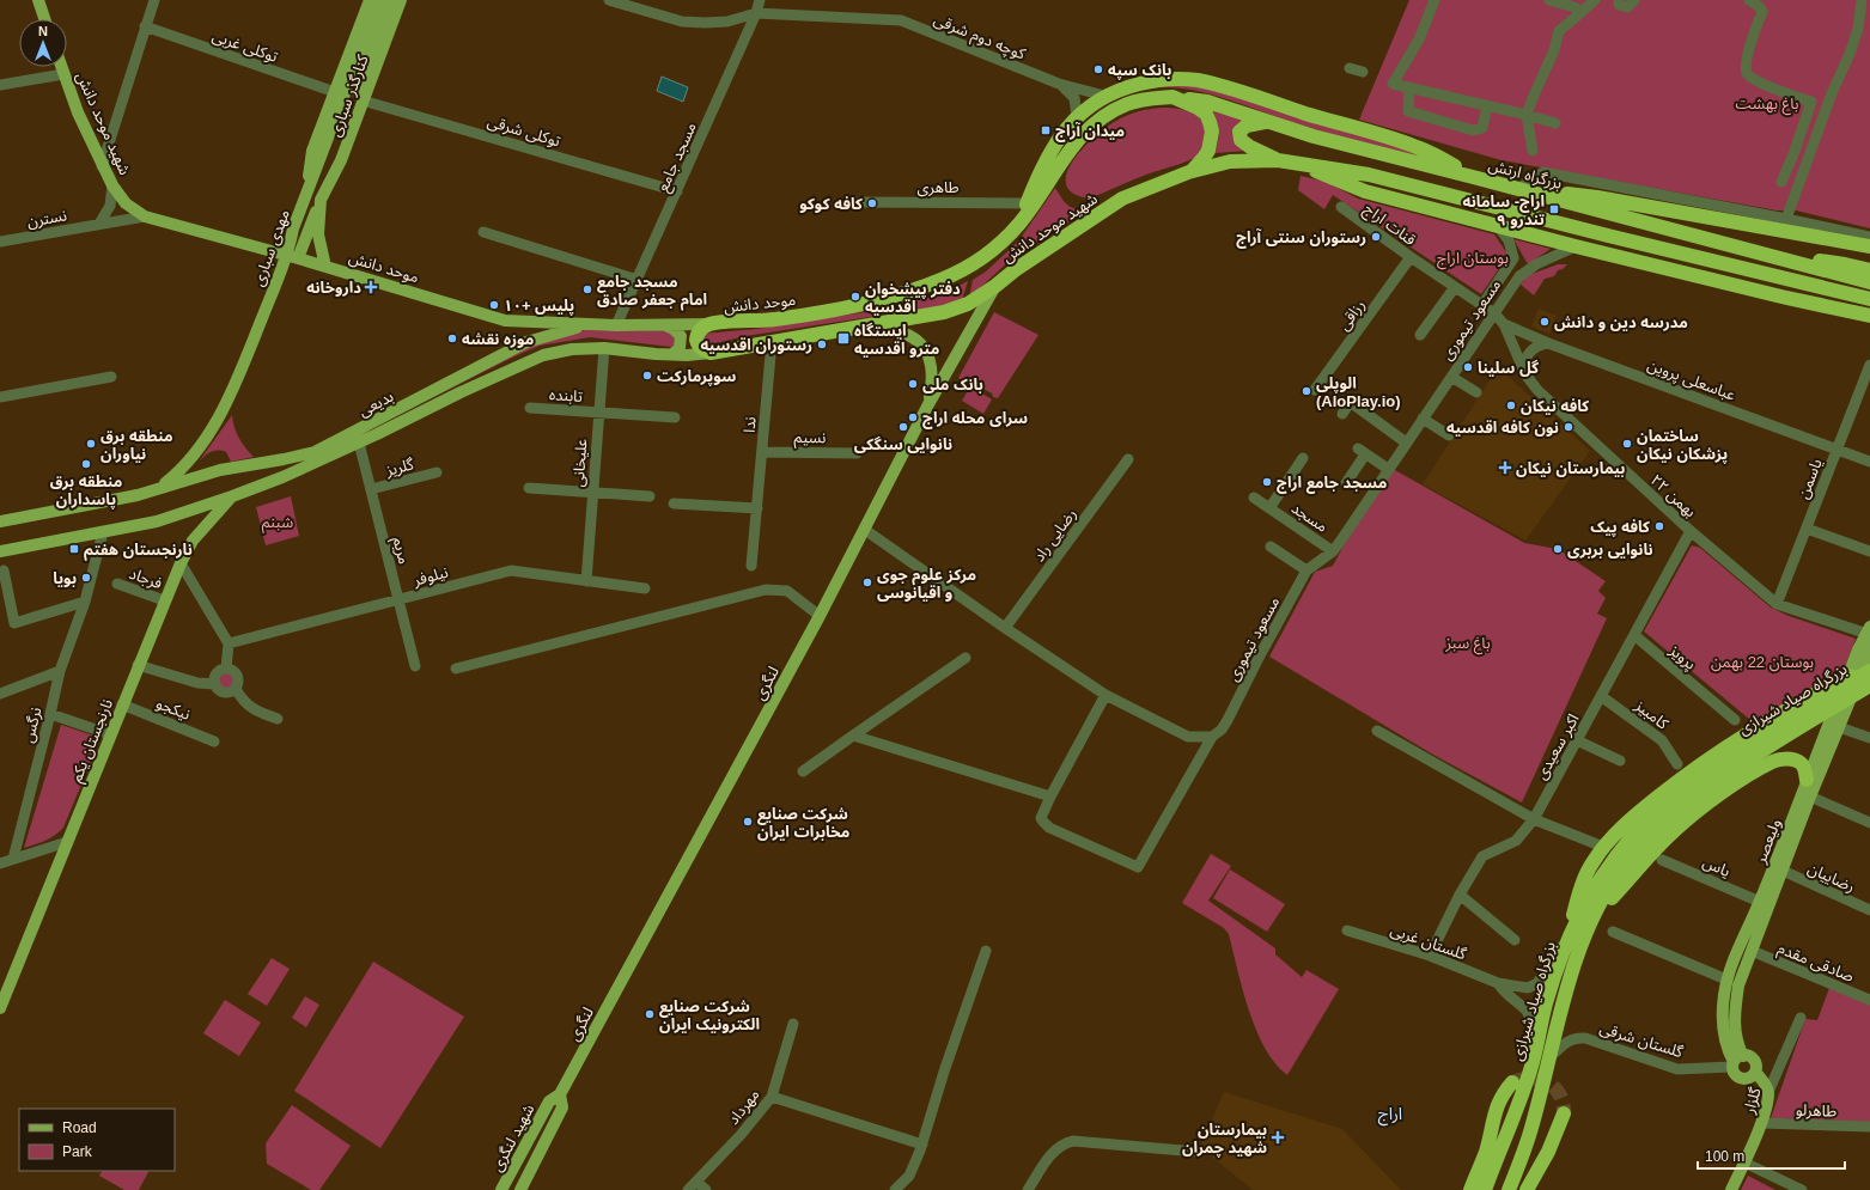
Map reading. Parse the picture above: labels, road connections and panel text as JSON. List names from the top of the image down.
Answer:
{
  "streets": {
    "highway": [
      "شهید موحد دانش",
      "بزرگراه ارتش",
      "موحد دانش",
      "بزرگراه صیاد شیرازی"
    ],
    "main road": [
      "کنارگذر سباری",
      "مهدی سباری",
      "بدیعی",
      "لنگری",
      "نارنجستان یکم",
      "ولیعصر",
      "گلزار",
      "شهید لنگری"
    ],
    "street": [
      "کوچه دوم شرقی",
      "توکلی غربی",
      "توکلی شرقی",
      "مسجد جامع",
      "طاهری",
      "نسترن",
      "قنات اراج",
      "رزاقی",
      "مسعود تیموری",
      "عباسعلی پروین",
      "تابنده",
      "ندا",
      "نسیم",
      "علیخانی",
      "گلریز",
      "یاسمن",
      "۲۲ بهمن",
      "مسجد",
      "رضایی راد",
      "مریم",
      "نیلوفر",
      "فرجاد",
      "پرویز",
      "نیکجو",
      "کامبیز",
      "نرگس",
      "اکبر سعیدی",
      "یاس",
      "رضاییان",
      "گلستان غربی",
      "صادقی مقدم",
      "گلستان شرقی",
      "مهرداد",
      "طاهرلو"
    ]
  },
  "crossings": [
    ["کوچه دوم شرقی", "مسجد جامع"],
    ["توکلی غربی", "کنارگذر سباری"],
    ["کنارگذر سباری", "توکلی شرقی"],
    ["کنارگذر سباری", "مهدی سباری"],
    ["شهید موحد دانش", "بزرگراه ارتش"],
    ["شهید موحد دانش", "نسترن"],
    ["شهید موحد دانش", "مهدی سباری"],
    ["شهید موحد دانش", "موحد دانش"],
    ["شهید موحد دانش", "لنگری"],
    ["توکلی شرقی", "مسجد جامع"],
    ["مسجد جامع", "موحد دانش"],
    ["قنات اراج", "رزاقی"],
    ["قنات اراج", "مسعود تیموری"],
    ["قنات اراج", "عباسعلی پروین"],
    ["قنات اراج", "۲۲ بهمن"],
    ["مهدی سباری", "موحد دانش"],
    ["مهدی سباری", "بدیعی"],
    ["موحد دانش", "بدیعی"],
    ["مسعود تیموری", "مسجد"],
    ["عباسعلی پروین", "یاسمن"],
    ["عباسعلی پروین", "۲۲ بهمن"],
    ["تابنده", "علیخانی"],
    ["بدیعی", "علیخانی"],
    ["بدیعی", "مریم"],
    ["بدیعی", "نرگس"],
    ["بدیعی", "نارنجستان یکم"],
    ["ندا", "نسیم"],
    ["علیخانی", "نیلوفر"],
    ["گلریز", "مریم"],
    ["یاسمن", "۲۲ بهمن"],
    ["۲۲ بهمن", "اکبر سعیدی"],
    ["۲۲ بهمن", "ولیعصر"],
    ["مریم", "نیلوفر"],
    ["فرجاد", "نارنجستان یکم"],
    ["پرویز", "اکبر سعیدی"],
    ["لنگری", "شهید لنگری"],
    ["بزرگراه صیاد شیرازی", "ولیعصر"],
    ["بزرگراه صیاد شیرازی", "گلستان شرقی"],
    ["نیکجو", "نارنجستان یکم"],
    ["کامبیز", "اکبر سعیدی"],
    ["اکبر سعیدی", "گلستان غربی"],
    ["ولیعصر", "یاس"],
    ["ولیعصر", "رضاییان"],
    ["ولیعصر", "صادقی مقدم"],
    ["ولیعصر", "گلستان شرقی"],
    ["گلزار", "طاهرلو"]
  ],
  "districts": ["اراج"],
  "parks": [
    "باغ بهشت",
    "بوستان اراج",
    "شبنم",
    "باغ سبز",
    "بوستان 22 بهمن"
  ],
  "places": {
    "other": [
      "بانک سپه",
      "کافه کوکو",
      "رستوران سنتی آراج",
      "مسجد جامع امام جعفر صادق",
      "دفتر پیشخوان اقدسیه",
      "پلیس +۱۰",
      "مدرسه دین و دانش",
      "موزه نقشه",
      "رستوران اقدسیه",
      "گل سلینا",
      "سوپرمارکت",
      "بانک ملی",
      "الوپلی (AloPlay.io)",
      "کافه نیکان",
      "سرای محله اراج",
      "نانوایی سنگکی",
      "نون کافه اقدسیه",
      "منطقه برق نیاوران",
      "ساختمان پزشکان نیکان",
      "منطقه برق پاسداران",
      "مسجد جامع اراج",
      "کافه پیک",
      "نانوایی بربری",
      "بویا",
      "مرکز علوم جوی و اقیانوسی",
      "شرکت صنایع مخابرات ایران",
      "شرکت صنایع الکترونیک ایران"
    ],
    "transit": [
      "میدان آراج",
      "اراج- سامانه ۹ تندرو",
      "ایستگاه مترو اقدسیه",
      "نارنجستان هفتم"
    ],
    "health": ["داروخانه", "بیمارستان نیکان", "بیمارستان شهید چمران"]
  },
  "legend": ["Road", "Park"],
  "scale_bar": "100 m",
  "north": "top"
}
